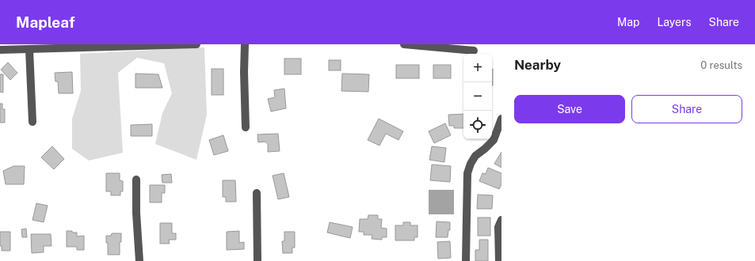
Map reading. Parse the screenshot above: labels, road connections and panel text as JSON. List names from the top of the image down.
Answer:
{
  "page": {
    "header": "Mapleaf",
    "nav": ["Map", "Layers", "Share"],
    "heading": ["Nearby", "0 results"],
    "map_buttons": ["+", "−"],
    "buttons": ["Save", "Share"]
  }
}
